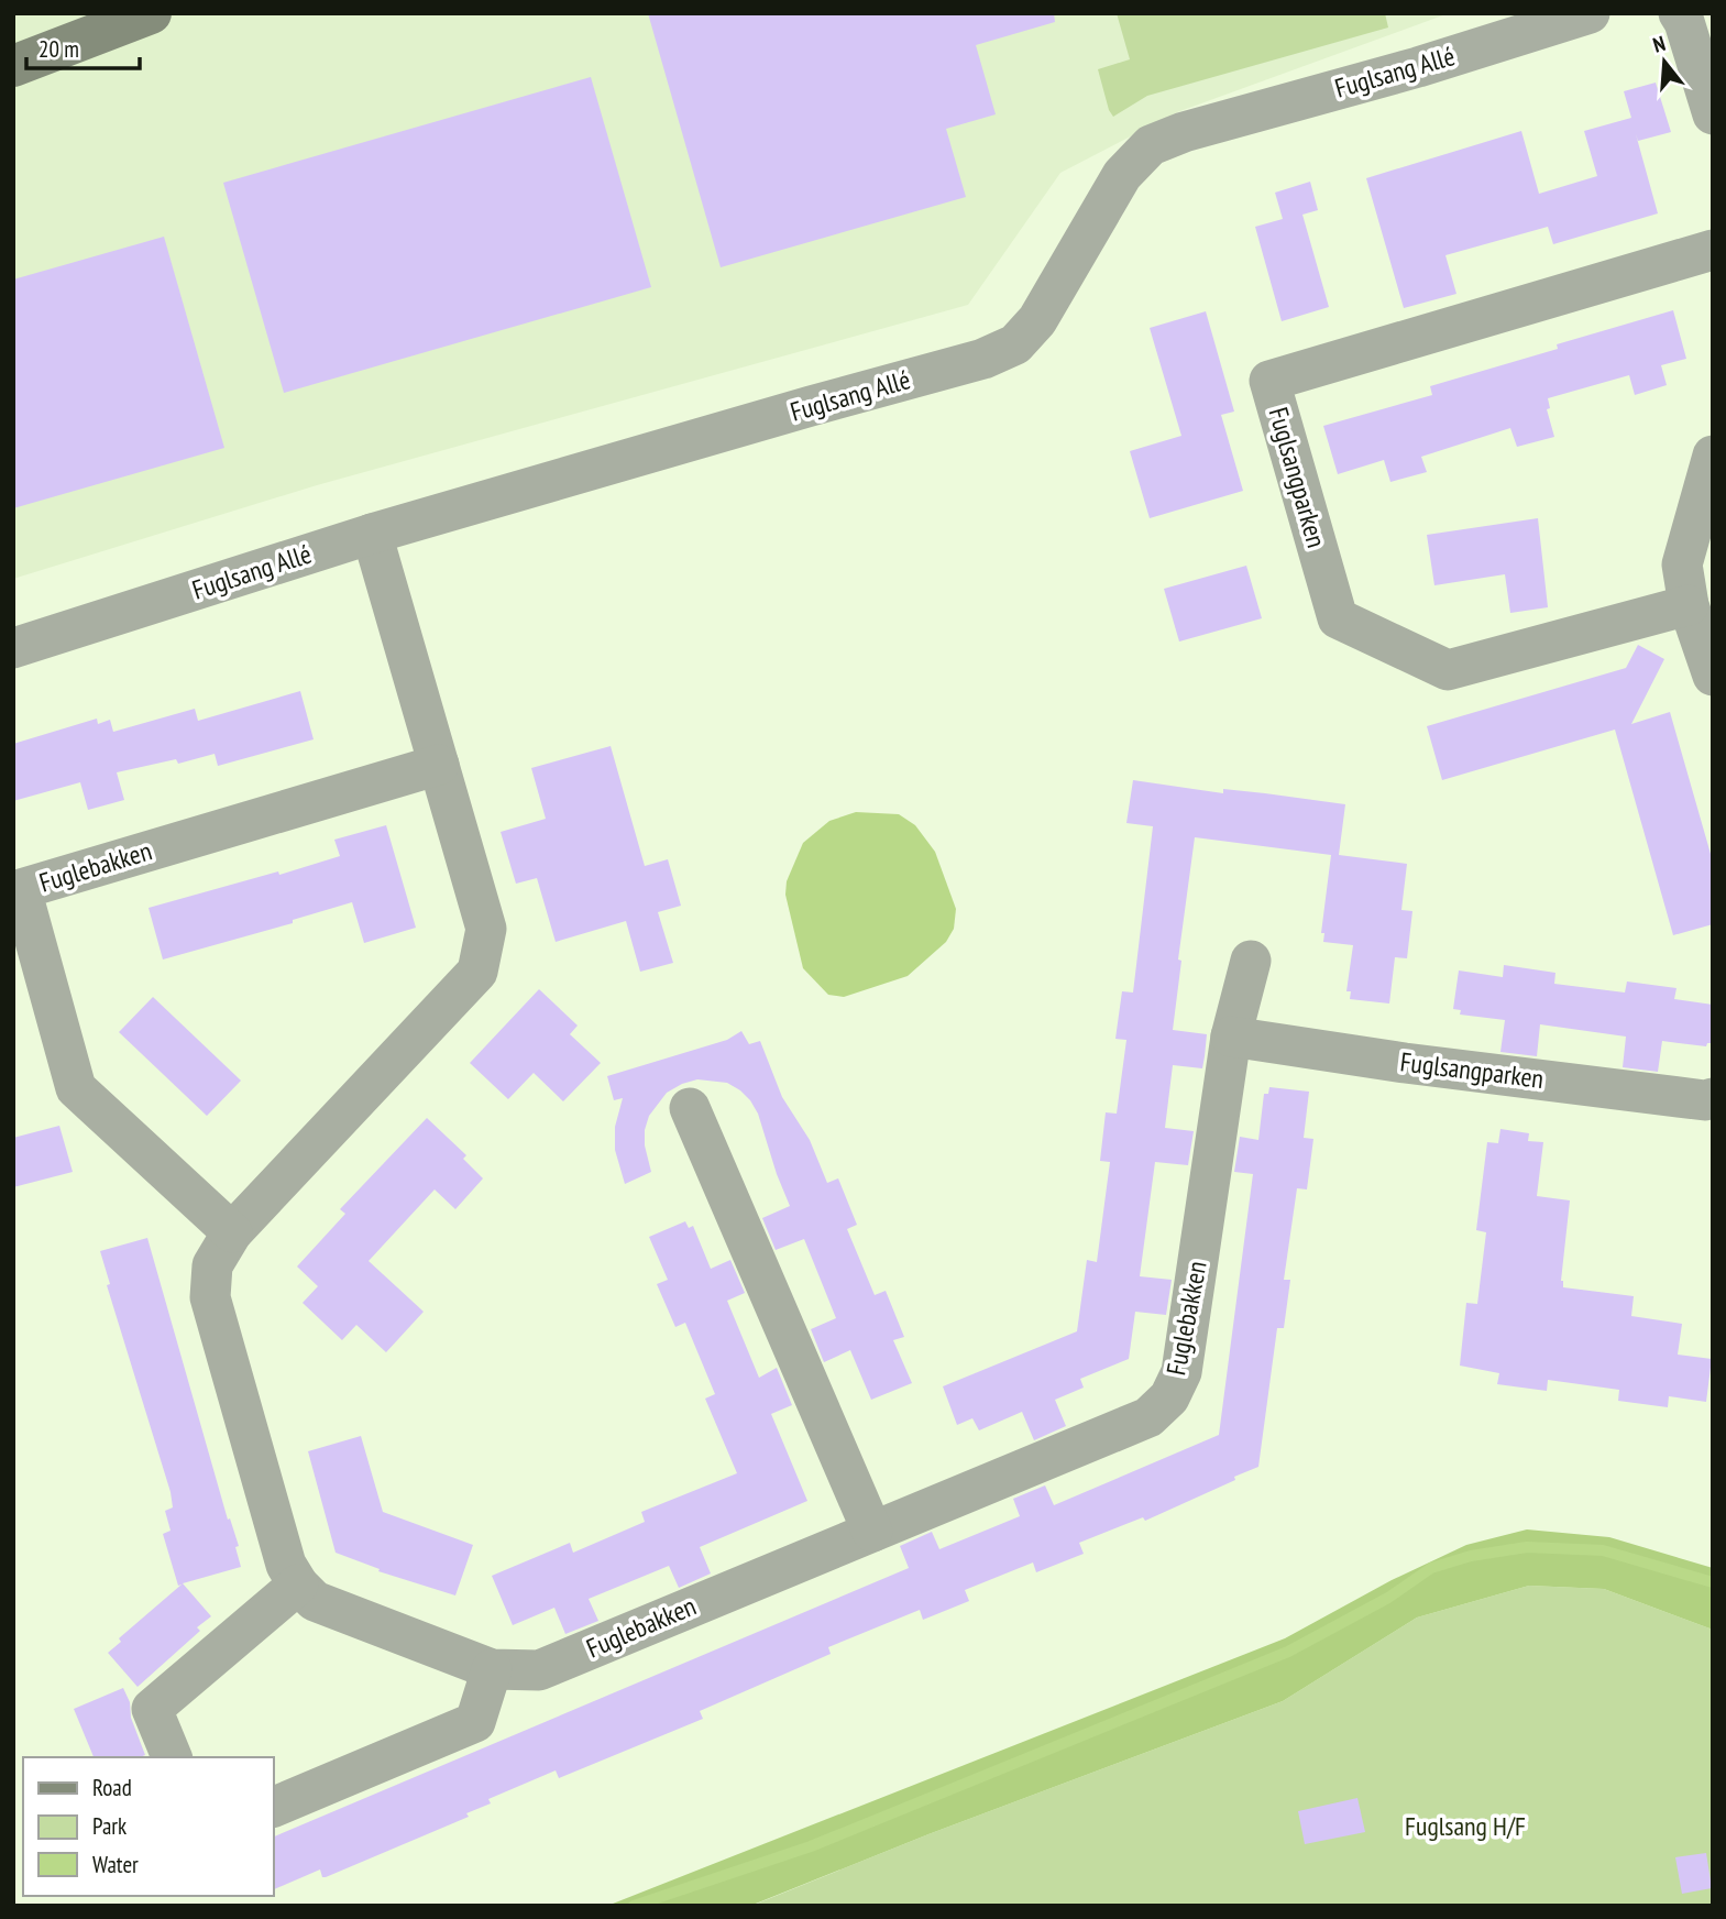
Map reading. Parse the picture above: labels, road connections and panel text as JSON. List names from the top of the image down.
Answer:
{
  "streets": {
    "street": ["Fuglsang Allé", "Fuglsangparken", "Fuglebakken"]
  },
  "crossings": [
    ["Fuglsang Allé", "Fuglebakken"],
    ["Fuglsangparken", "Fuglebakken"]
  ],
  "parks": ["Fuglsang H/F"],
  "legend": ["Road", "Park", "Water"],
  "scale_bar": "20 m",
  "north": "top"
}
